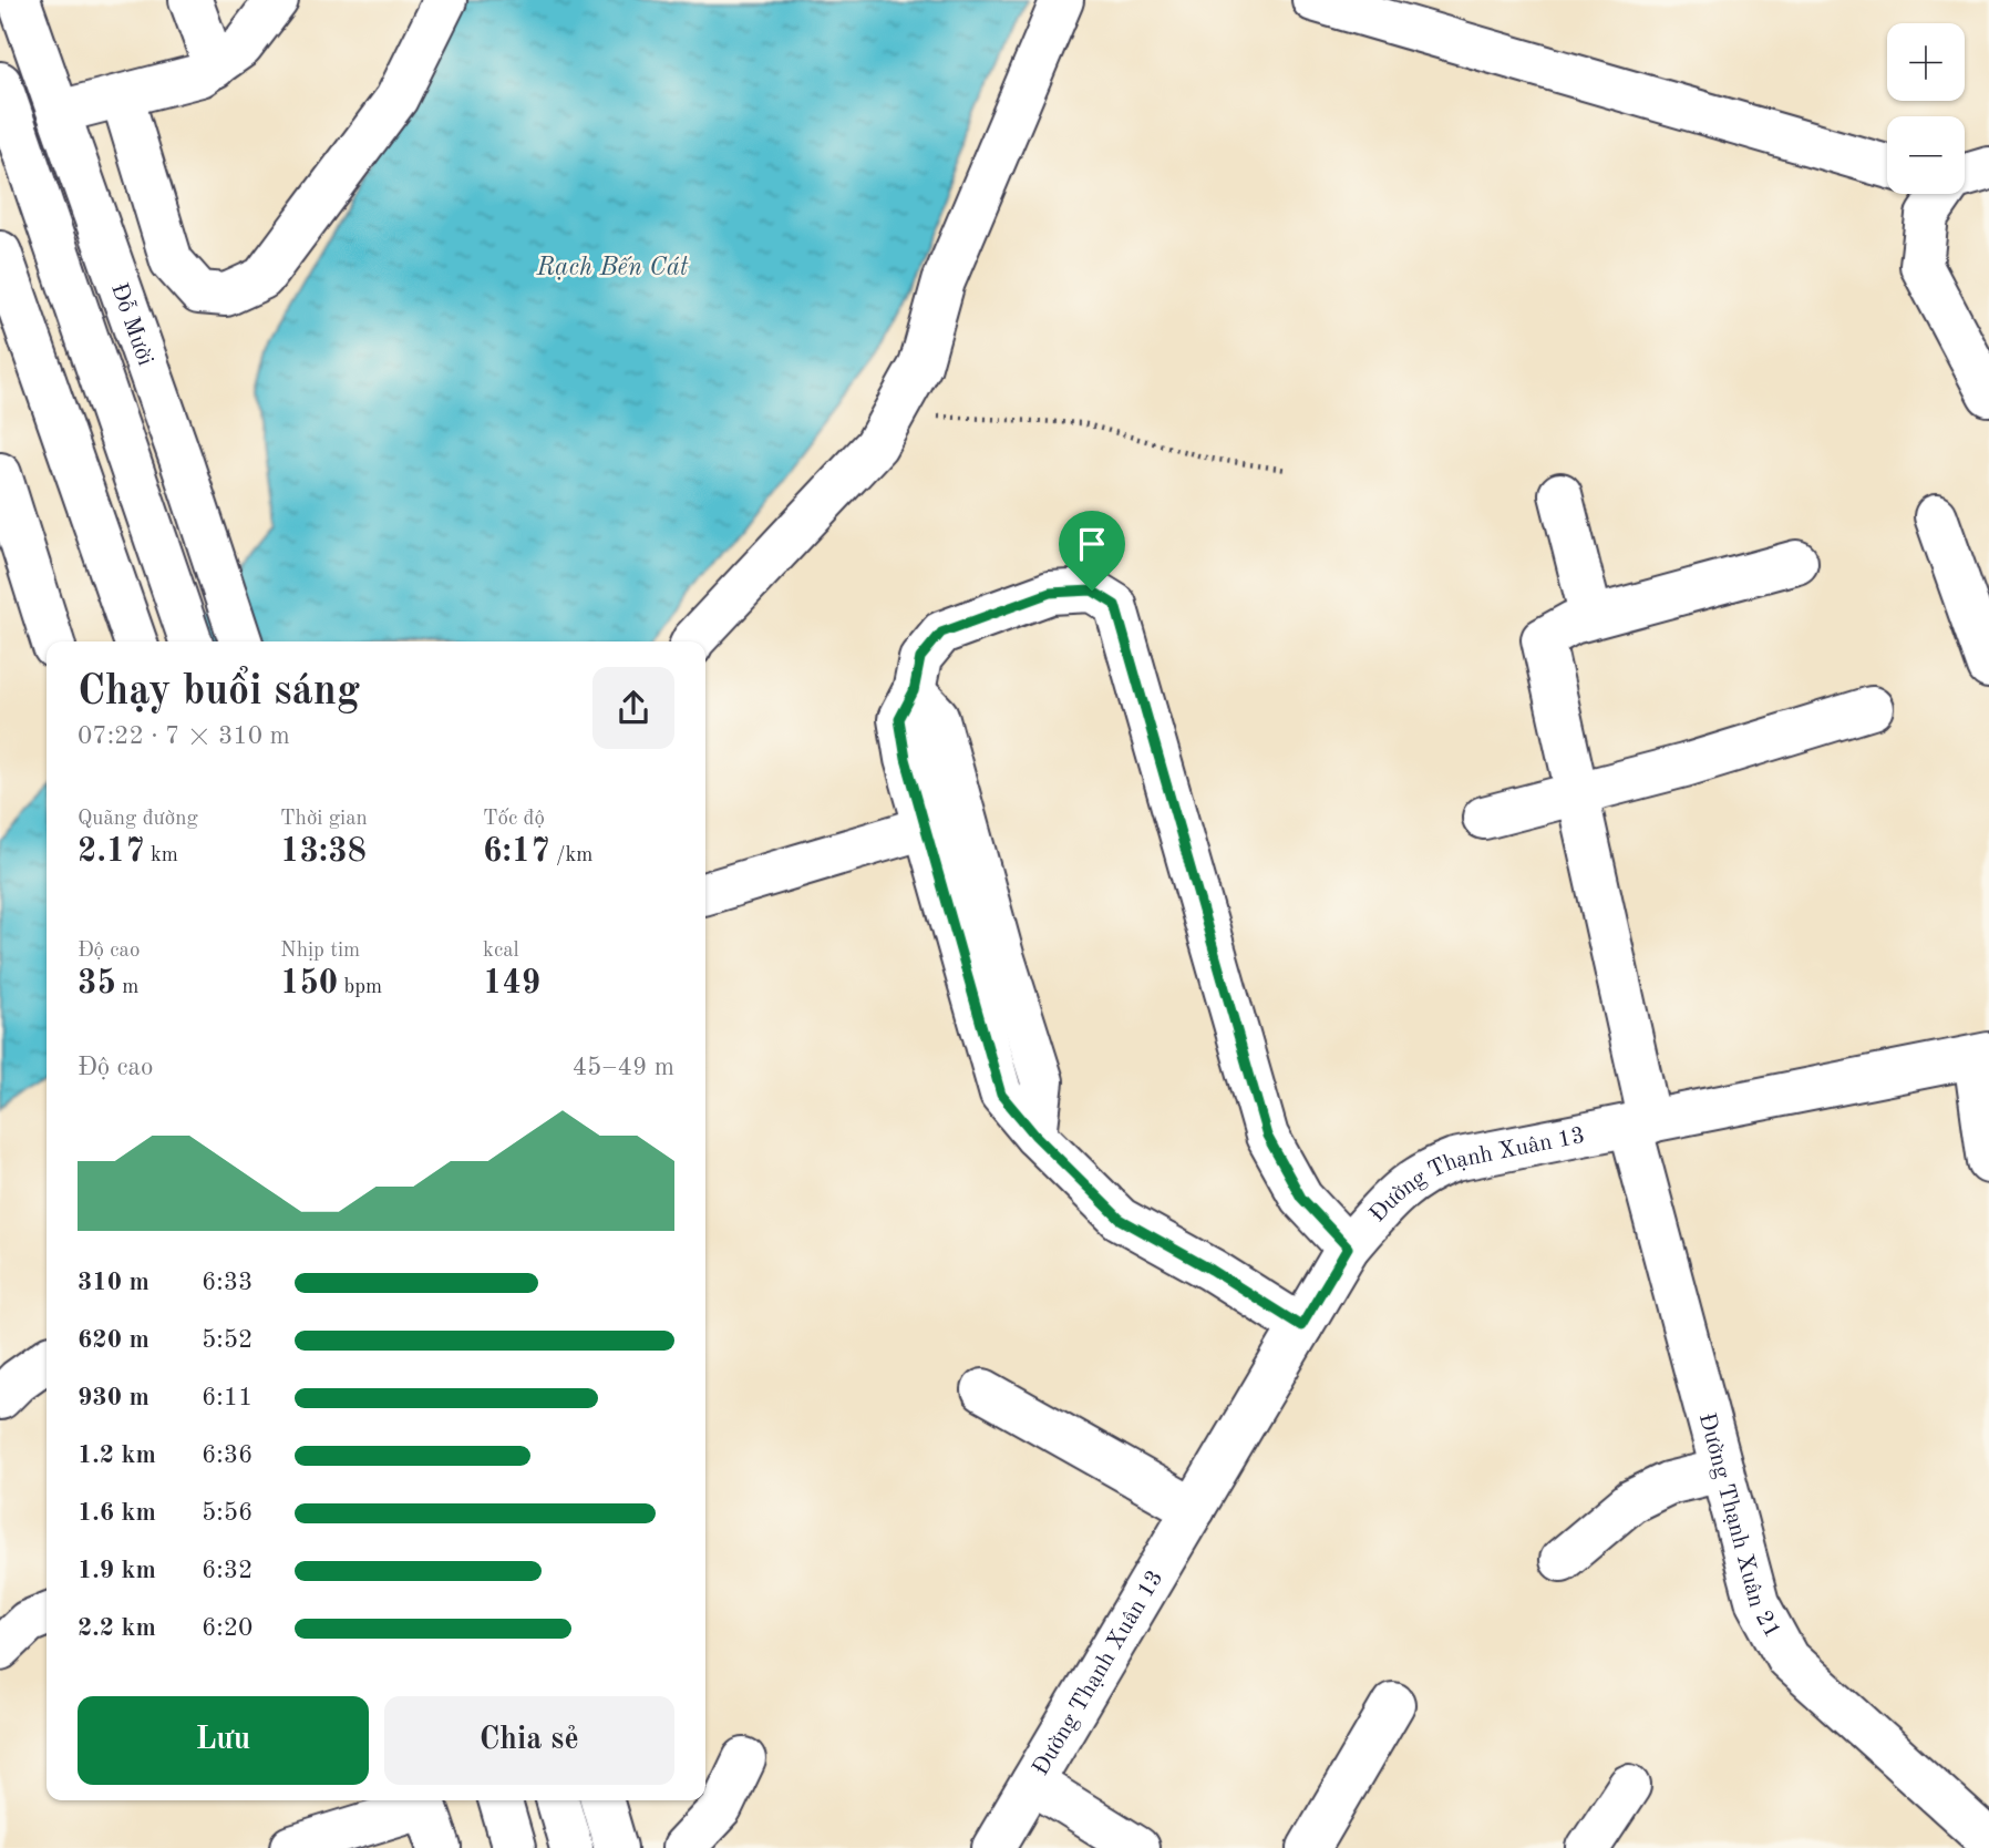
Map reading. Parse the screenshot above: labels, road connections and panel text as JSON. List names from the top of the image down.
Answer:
{
  "streets": {
    "main road": ["Đỗ Mười", "Đường Thạnh Xuân 13", "Đường Thạnh Xuân 21"]
  },
  "crossings": [
    ["Đường Thạnh Xuân 13", "Đường Thạnh Xuân 21"]
  ],
  "water": ["Rạch Bến Cát"],
  "page": {
    "map_buttons": ["+", "−"],
    "heading": ["Chạy buổi sáng", "07:22 · 7 × 310 m"],
    "stats": [
      ["Quãng đường", "2.17 km"],
      ["Thời gian", "13:38"],
      ["Tốc độ", "6:17 /km"],
      ["Độ cao", "35 m"],
      ["Nhịp tim", "150 bpm"],
      ["kcal", "149"]
    ],
    "chart": ["Độ cao", "45–49 m"],
    "list": [
      {
        "name": "310 m",
        "note": "6:33"
      },
      {
        "name": "620 m",
        "note": "5:52"
      },
      {
        "name": "930 m",
        "note": "6:11"
      },
      {
        "name": "1.2 km",
        "note": "6:36"
      },
      {
        "name": "1.6 km",
        "note": "5:56"
      },
      {
        "name": "1.9 km",
        "note": "6:32"
      },
      {
        "name": "2.2 km",
        "note": "6:20"
      }
    ],
    "buttons": ["Lưu", "Chia sẻ"]
  }
}
